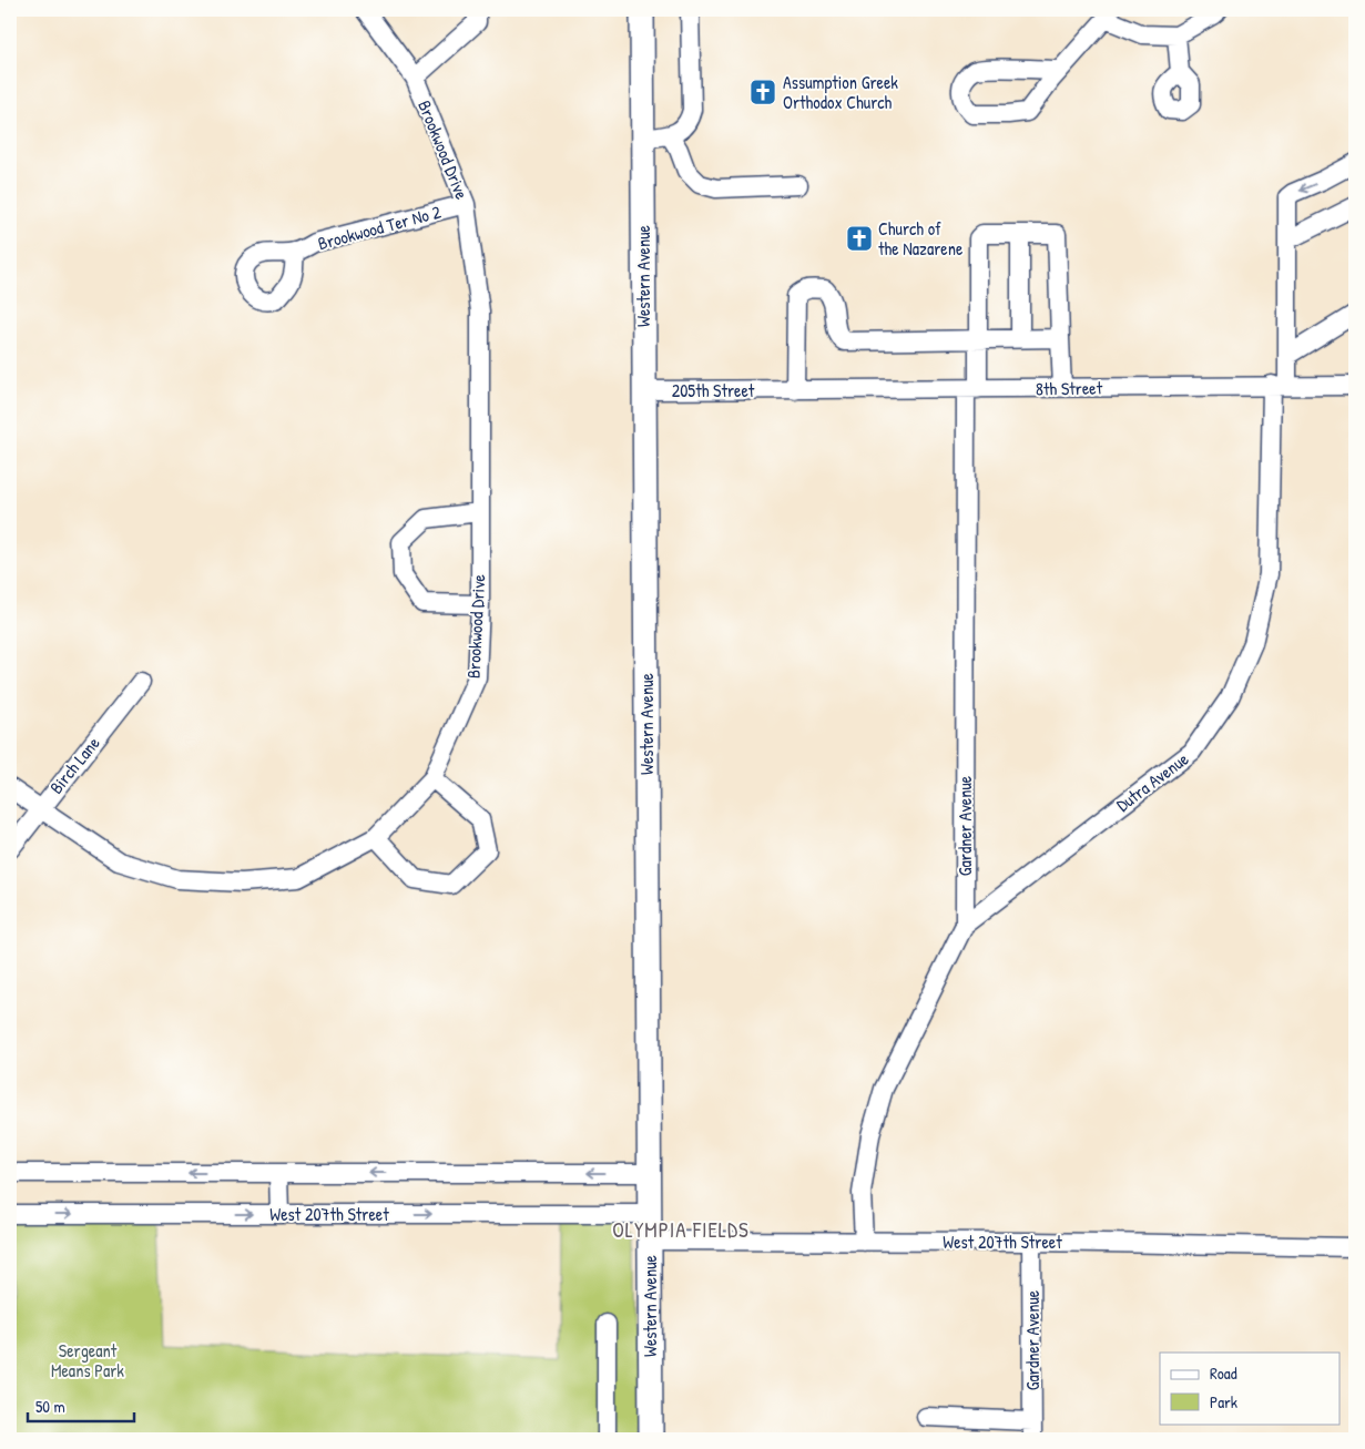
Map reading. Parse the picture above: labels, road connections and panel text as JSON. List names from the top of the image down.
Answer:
{
  "streets": {
    "main road": ["Western Avenue"],
    "street": [
      "Brookwood Drive",
      "Brookwood Ter No 2",
      "8th Street",
      "205th Street",
      "Birch Lane",
      "Dutra Avenue",
      "Gardner Avenue",
      "West 207th Street"
    ]
  },
  "crossings": [
    ["Brookwood Drive", "Brookwood Ter No 2"],
    ["Brookwood Drive", "Birch Lane"],
    ["Western Avenue", "205th Street"],
    ["Western Avenue", "West 207th Street"],
    ["8th Street", "205th Street"],
    ["8th Street", "Dutra Avenue"],
    ["8th Street", "Gardner Avenue"],
    ["Dutra Avenue", "Gardner Avenue"],
    ["Gardner Avenue", "West 207th Street"]
  ],
  "districts": ["OLYMPIA FIELDS"],
  "parks": ["Sergeant Means Park"],
  "places": {
    "church": ["Assumption Greek Orthodox Church", "Church of the Nazarene"]
  },
  "legend": ["Road", "Park"],
  "scale_bar": "50 m"
}
